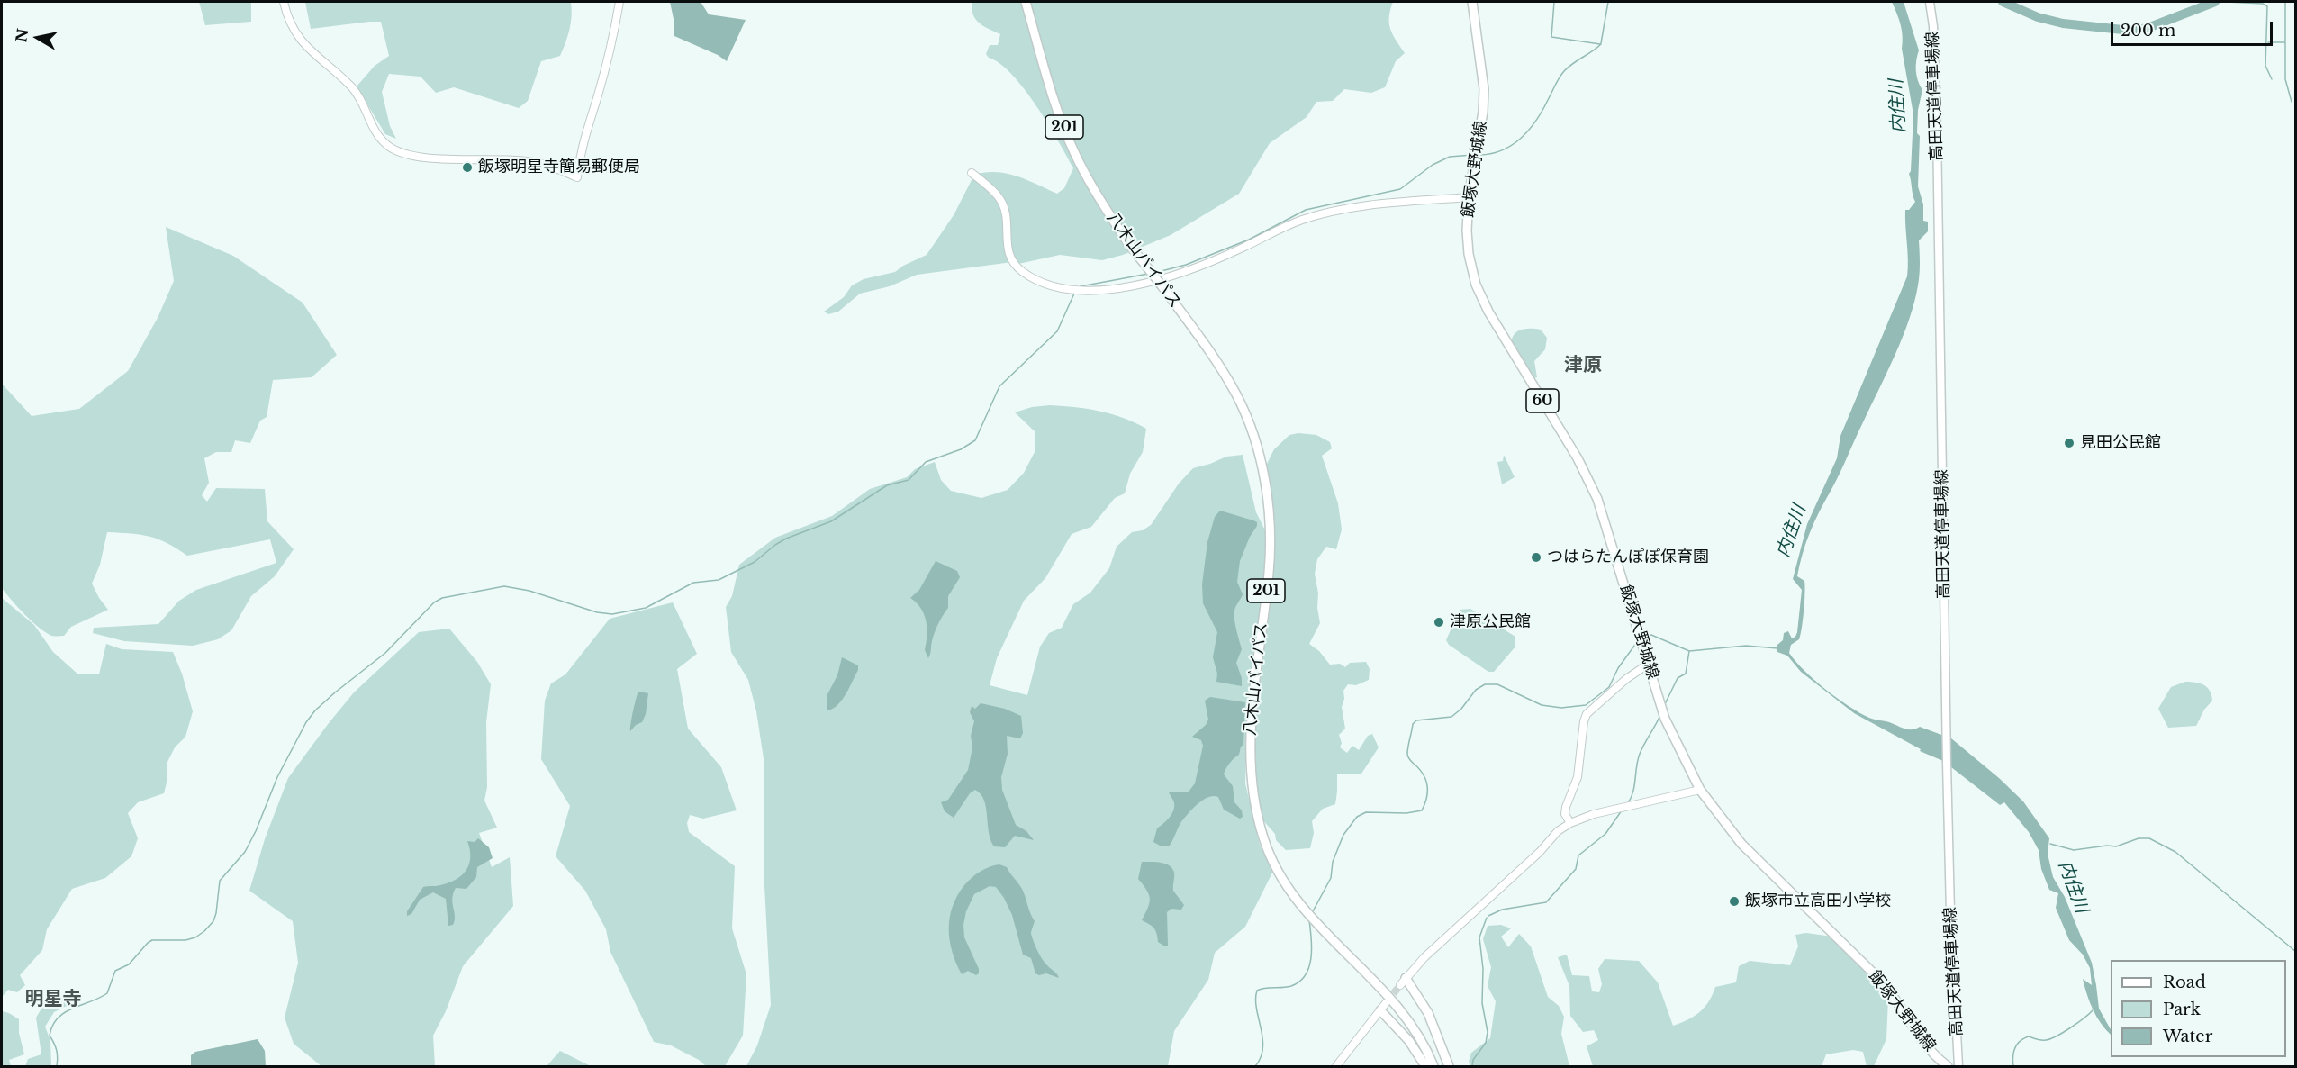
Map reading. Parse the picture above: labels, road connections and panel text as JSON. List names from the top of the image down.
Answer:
{
  "streets": {
    "main road": [
      "高田天道停車場線",
      "201",
      "飯塚大野城線",
      "八木山バイパス",
      "60"
    ]
  },
  "districts": ["津原", "明星寺"],
  "water": ["内住川"],
  "places": [
    "飯塚明星寺簡易郵便局",
    "見田公民館",
    "つはらたんぽぽ保育園",
    "津原公民館",
    "飯塚市立高田小学校"
  ],
  "legend": ["Road", "Park", "Water"],
  "scale_bar": "200 m",
  "north": "left"
}
